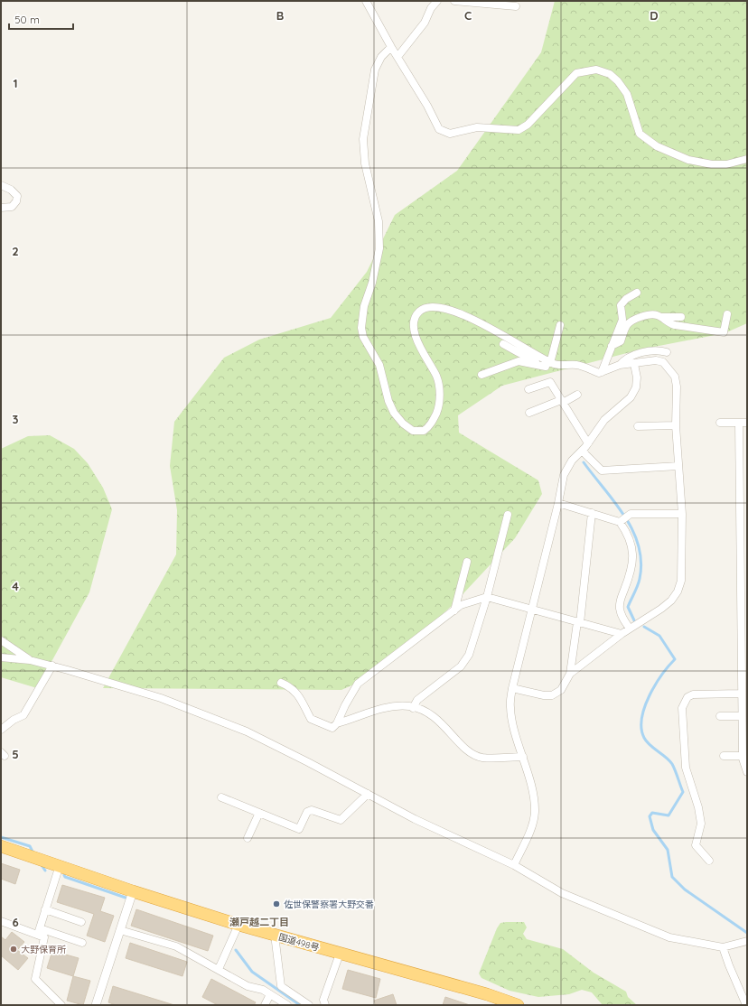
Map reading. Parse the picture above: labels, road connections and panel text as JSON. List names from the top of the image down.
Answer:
{
  "streets": {
    "highway": ["国道498号"]
  },
  "districts": ["瀬戸越二丁目"],
  "places": ["佐世保警察署大野交番", "大野保育所"],
  "scale_bar": "50 m",
  "grid": {
    "columns": ["B", "C", "D"],
    "rows": [
      "1",
      "2",
      "3",
      "4",
      "5",
      "6"
    ]
  }
}
